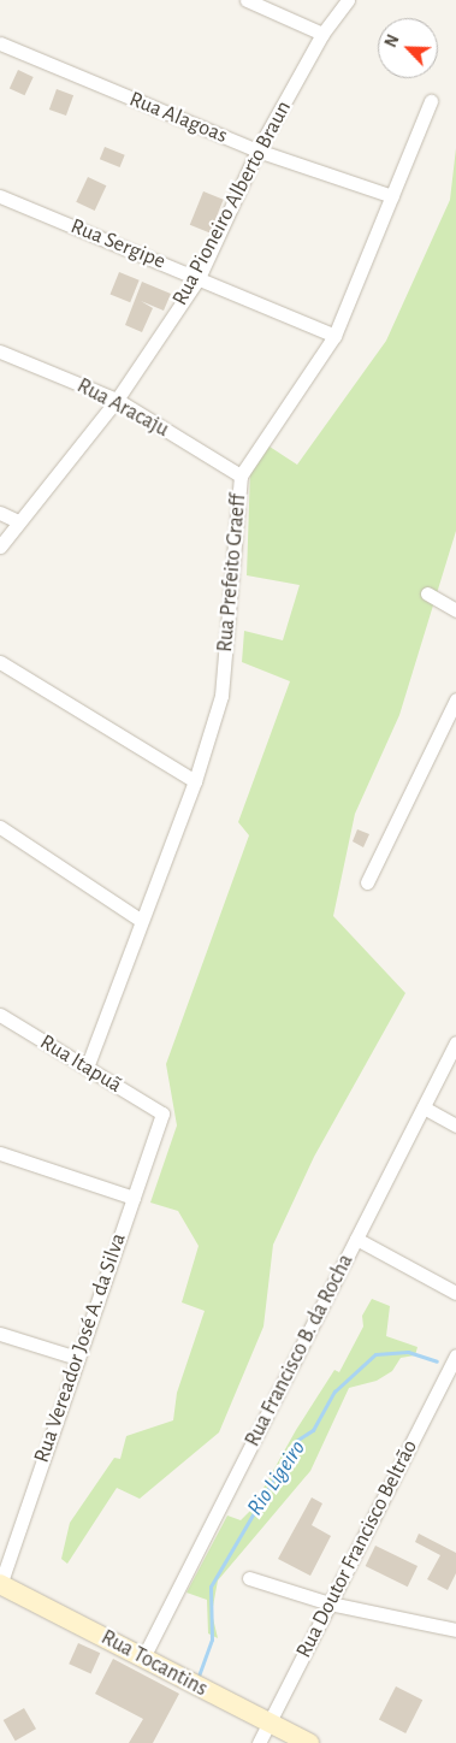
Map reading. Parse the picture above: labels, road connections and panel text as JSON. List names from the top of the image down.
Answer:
{
  "streets": {
    "main road": ["Rua Tocantins"],
    "street": [
      "Rua Alagoas",
      "Rua Pioneiro Alberto Braun",
      "Rua Sergipe",
      "Rua Aracaju",
      "Rua Prefeito Graeff",
      "Rua Itapuã",
      "Rua Vereador José A. da Silva",
      "Rua Francisco B. da Rocha",
      "Rua Doutor Francisco Beltrão"
    ]
  },
  "crossings": [
    ["Rua Alagoas", "Rua Pioneiro Alberto Braun"],
    ["Rua Alagoas", "Rua Prefeito Graeff"],
    ["Rua Pioneiro Alberto Braun", "Rua Sergipe"],
    ["Rua Pioneiro Alberto Braun", "Rua Aracaju"],
    ["Rua Sergipe", "Rua Prefeito Graeff"],
    ["Rua Aracaju", "Rua Prefeito Graeff"],
    ["Rua Prefeito Graeff", "Rua Itapuã"],
    ["Rua Itapuã", "Rua Vereador José A. da Silva"],
    ["Rua Vereador José A. da Silva", "Rua Tocantins"],
    ["Rua Francisco B. da Rocha", "Rua Tocantins"],
    ["Rua Doutor Francisco Beltrão", "Rua Tocantins"]
  ],
  "water": ["Rio Ligeiro"],
  "north": "top left"
}
